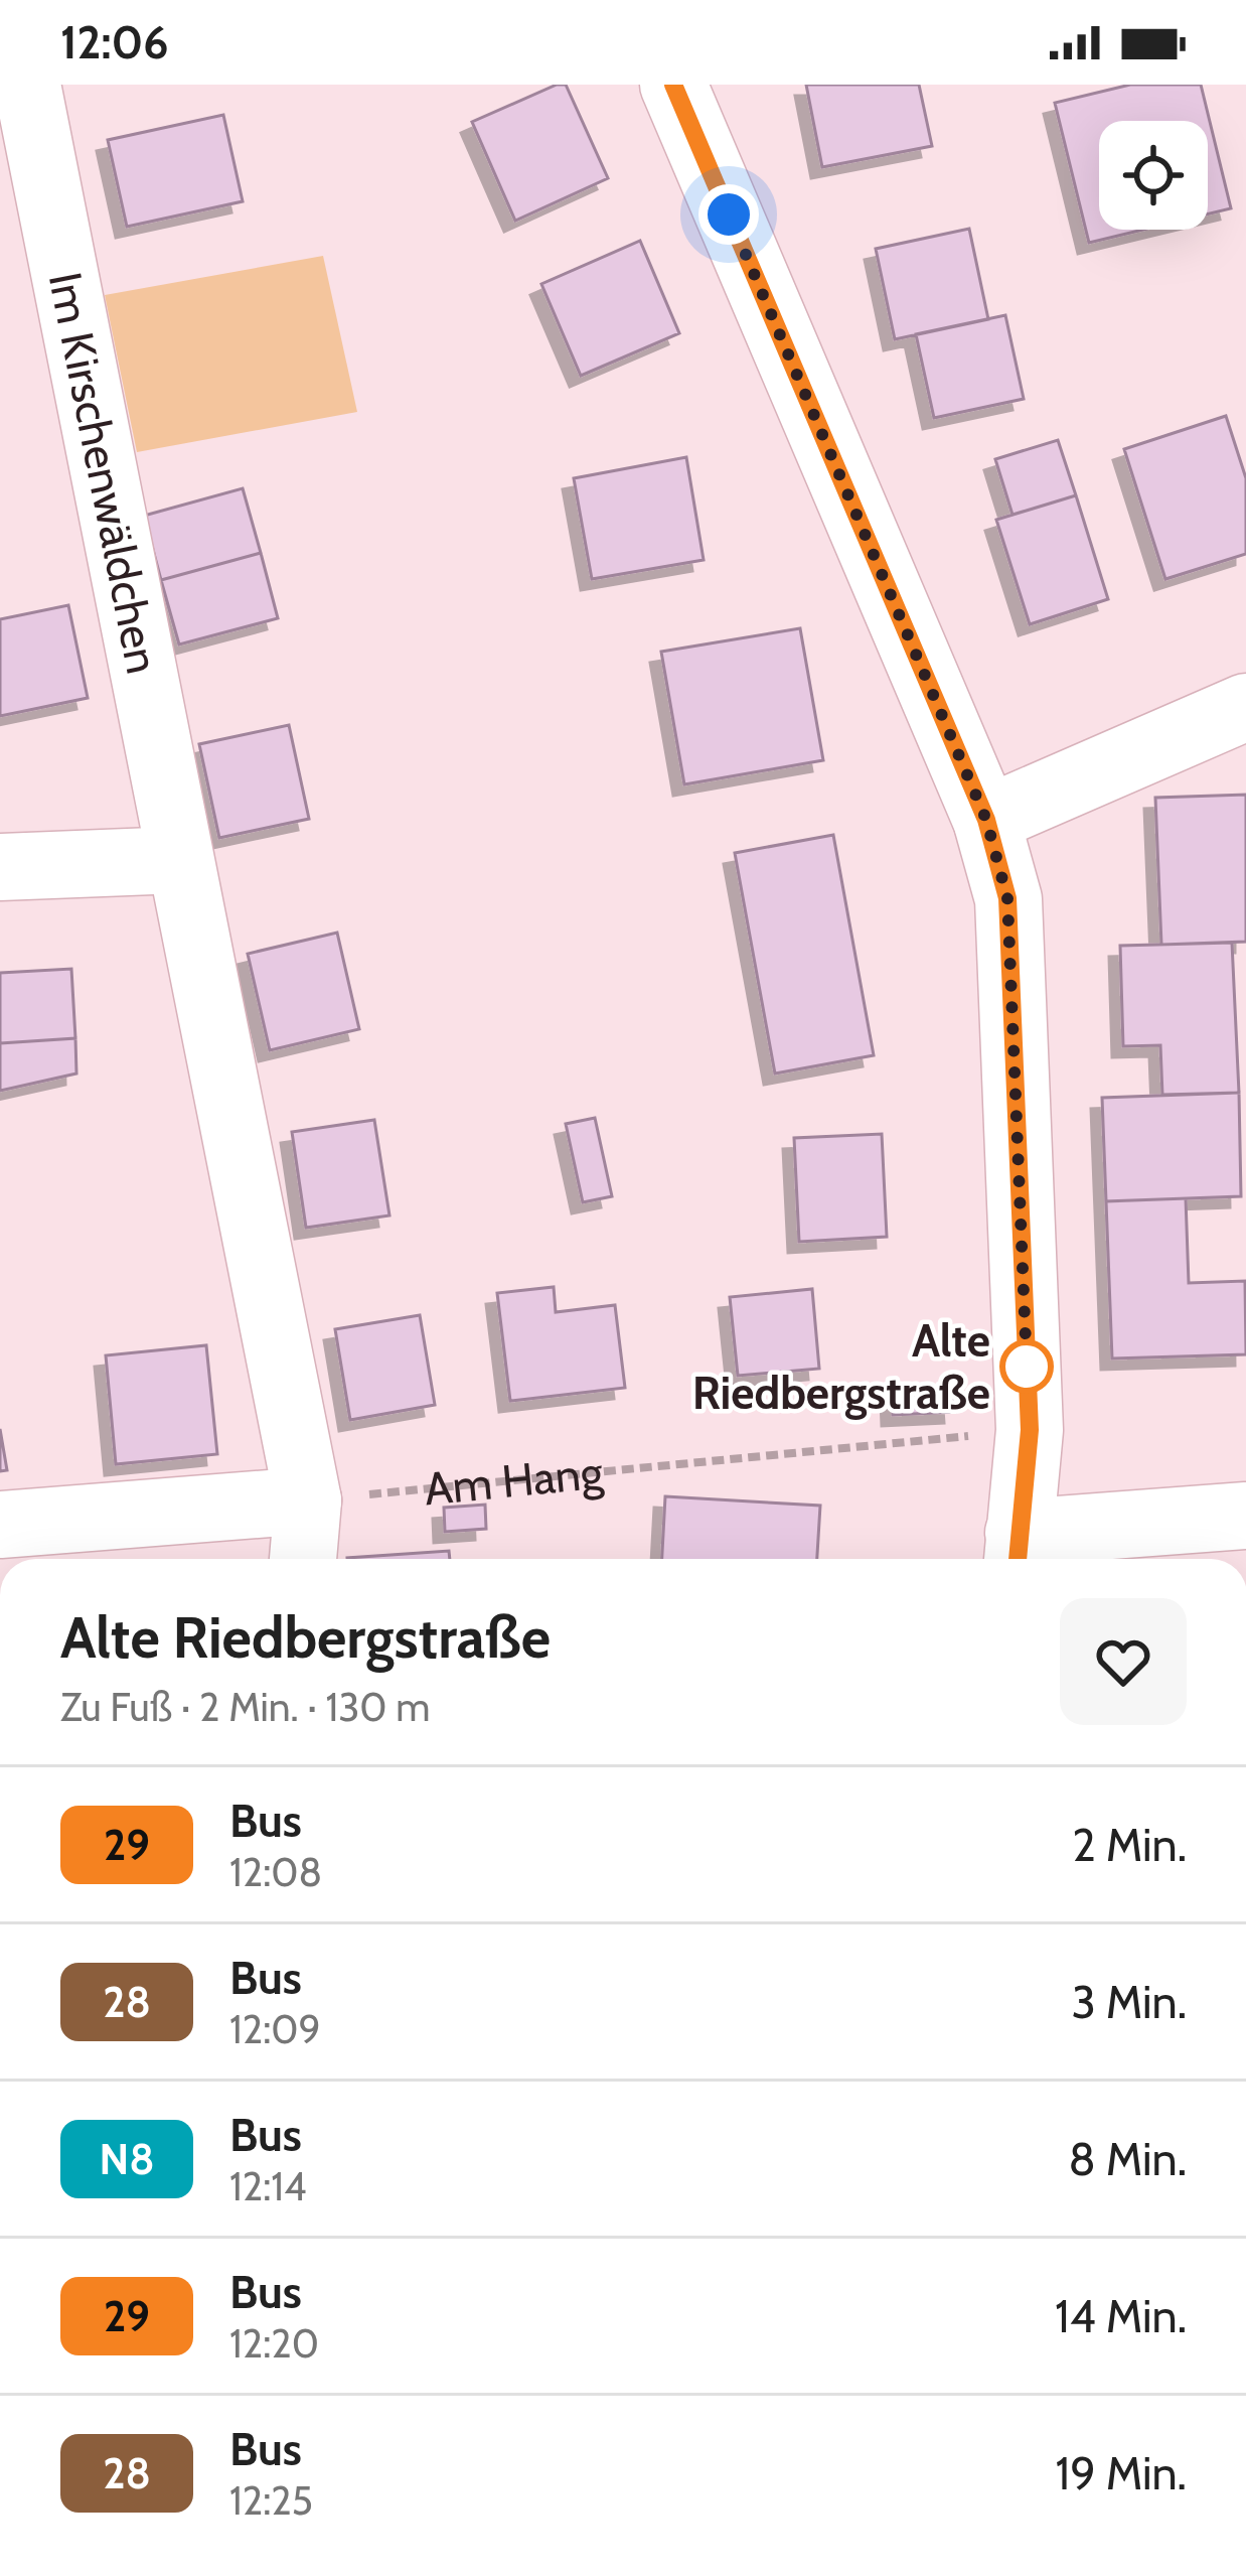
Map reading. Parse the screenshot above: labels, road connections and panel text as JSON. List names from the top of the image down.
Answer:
{
  "streets": {
    "street": ["Im Kirschenwäldchen"],
    "path": ["Am Hang"]
  },
  "crossings": [
    ["Im Kirschenwäldchen", "Am Hang"]
  ],
  "places": ["Alte Riedbergstraße"],
  "lines": ["bus line 29"],
  "page": {
    "status": "12:06",
    "heading": ["Alte Riedbergstraße", "Zu Fuß · 2 Min. · 130 m"],
    "list": [
      {
        "mark": "29",
        "name": "Bus",
        "note": "12:08",
        "value": "2 Min."
      },
      {
        "mark": "28",
        "name": "Bus",
        "note": "12:09",
        "value": "3 Min."
      },
      {
        "mark": "N8",
        "name": "Bus",
        "note": "12:14",
        "value": "8 Min."
      },
      {
        "mark": "29",
        "name": "Bus",
        "note": "12:20",
        "value": "14 Min."
      },
      {
        "mark": "28",
        "name": "Bus",
        "note": "12:25",
        "value": "19 Min."
      }
    ]
  }
}
